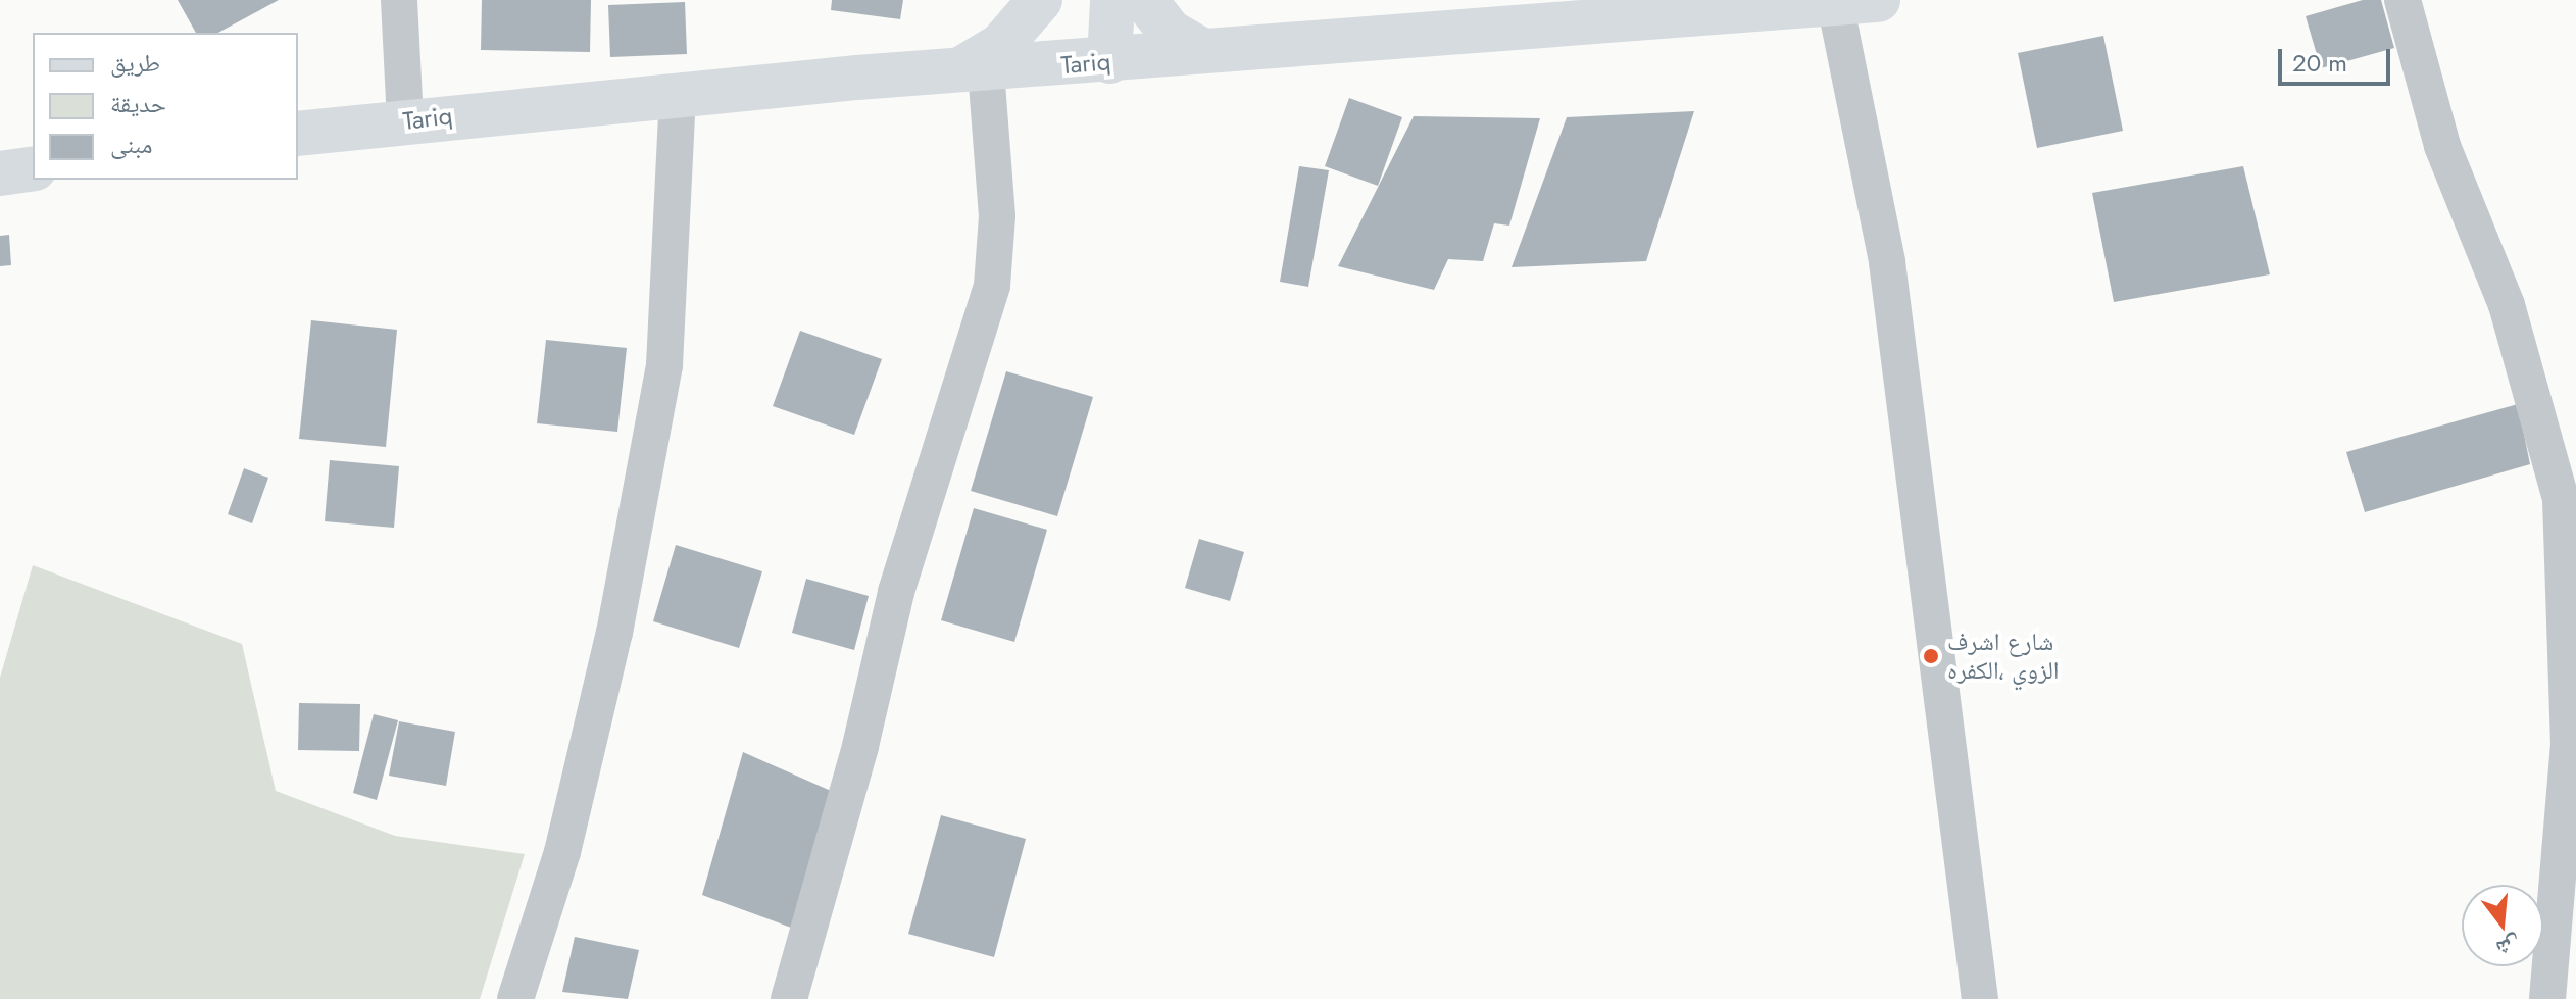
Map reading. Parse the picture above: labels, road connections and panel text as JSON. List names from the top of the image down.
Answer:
{
  "streets": {
    "main road": ["Tariq"]
  },
  "places": ["شارع اشرف الزوي ،الكفره"],
  "legend": ["طريق", "حديقة", "مبنى"],
  "scale_bar": "20 m",
  "north": "bottom"
}
